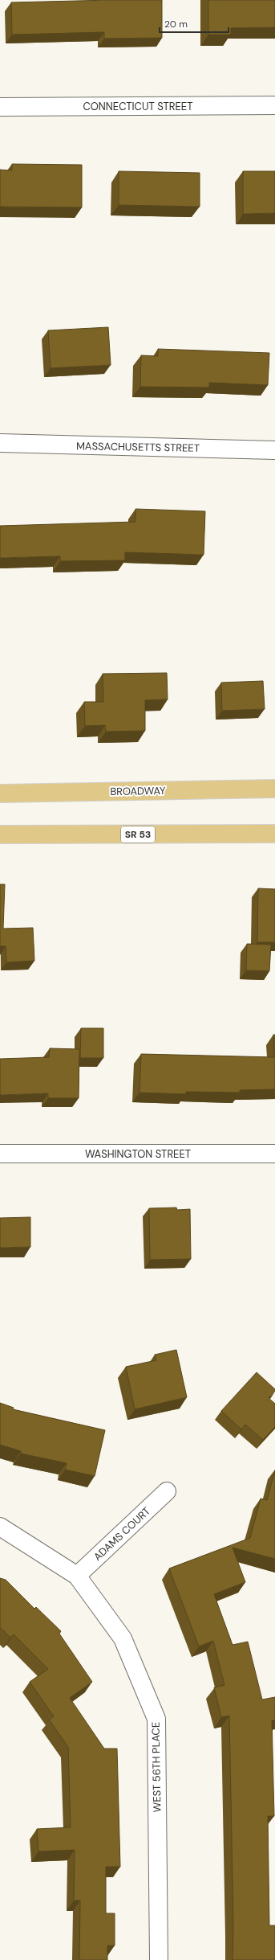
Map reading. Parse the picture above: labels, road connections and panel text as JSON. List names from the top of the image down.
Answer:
{
  "streets": {
    "main road": ["BROADWAY", "SR 53"],
    "street": [
      "CONNECTICUT STREET",
      "MASSACHUSETTS STREET",
      "WASHINGTON STREET",
      "ADAMS COURT",
      "WEST 56TH PLACE"
    ]
  },
  "crossings": [
    ["ADAMS COURT", "WEST 56TH PLACE"]
  ],
  "scale_bar": "20 m"
}
